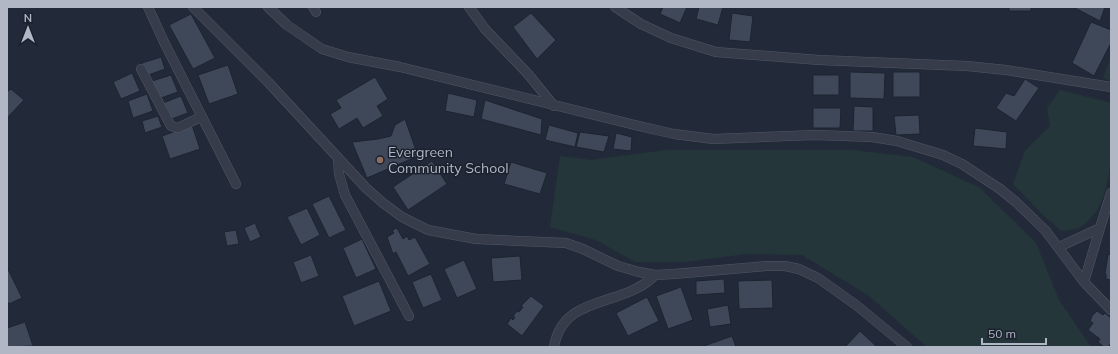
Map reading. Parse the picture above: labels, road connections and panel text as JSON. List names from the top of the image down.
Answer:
{
  "places": ["Evergreen Community School"],
  "scale_bar": "50 m",
  "north": "top"
}
